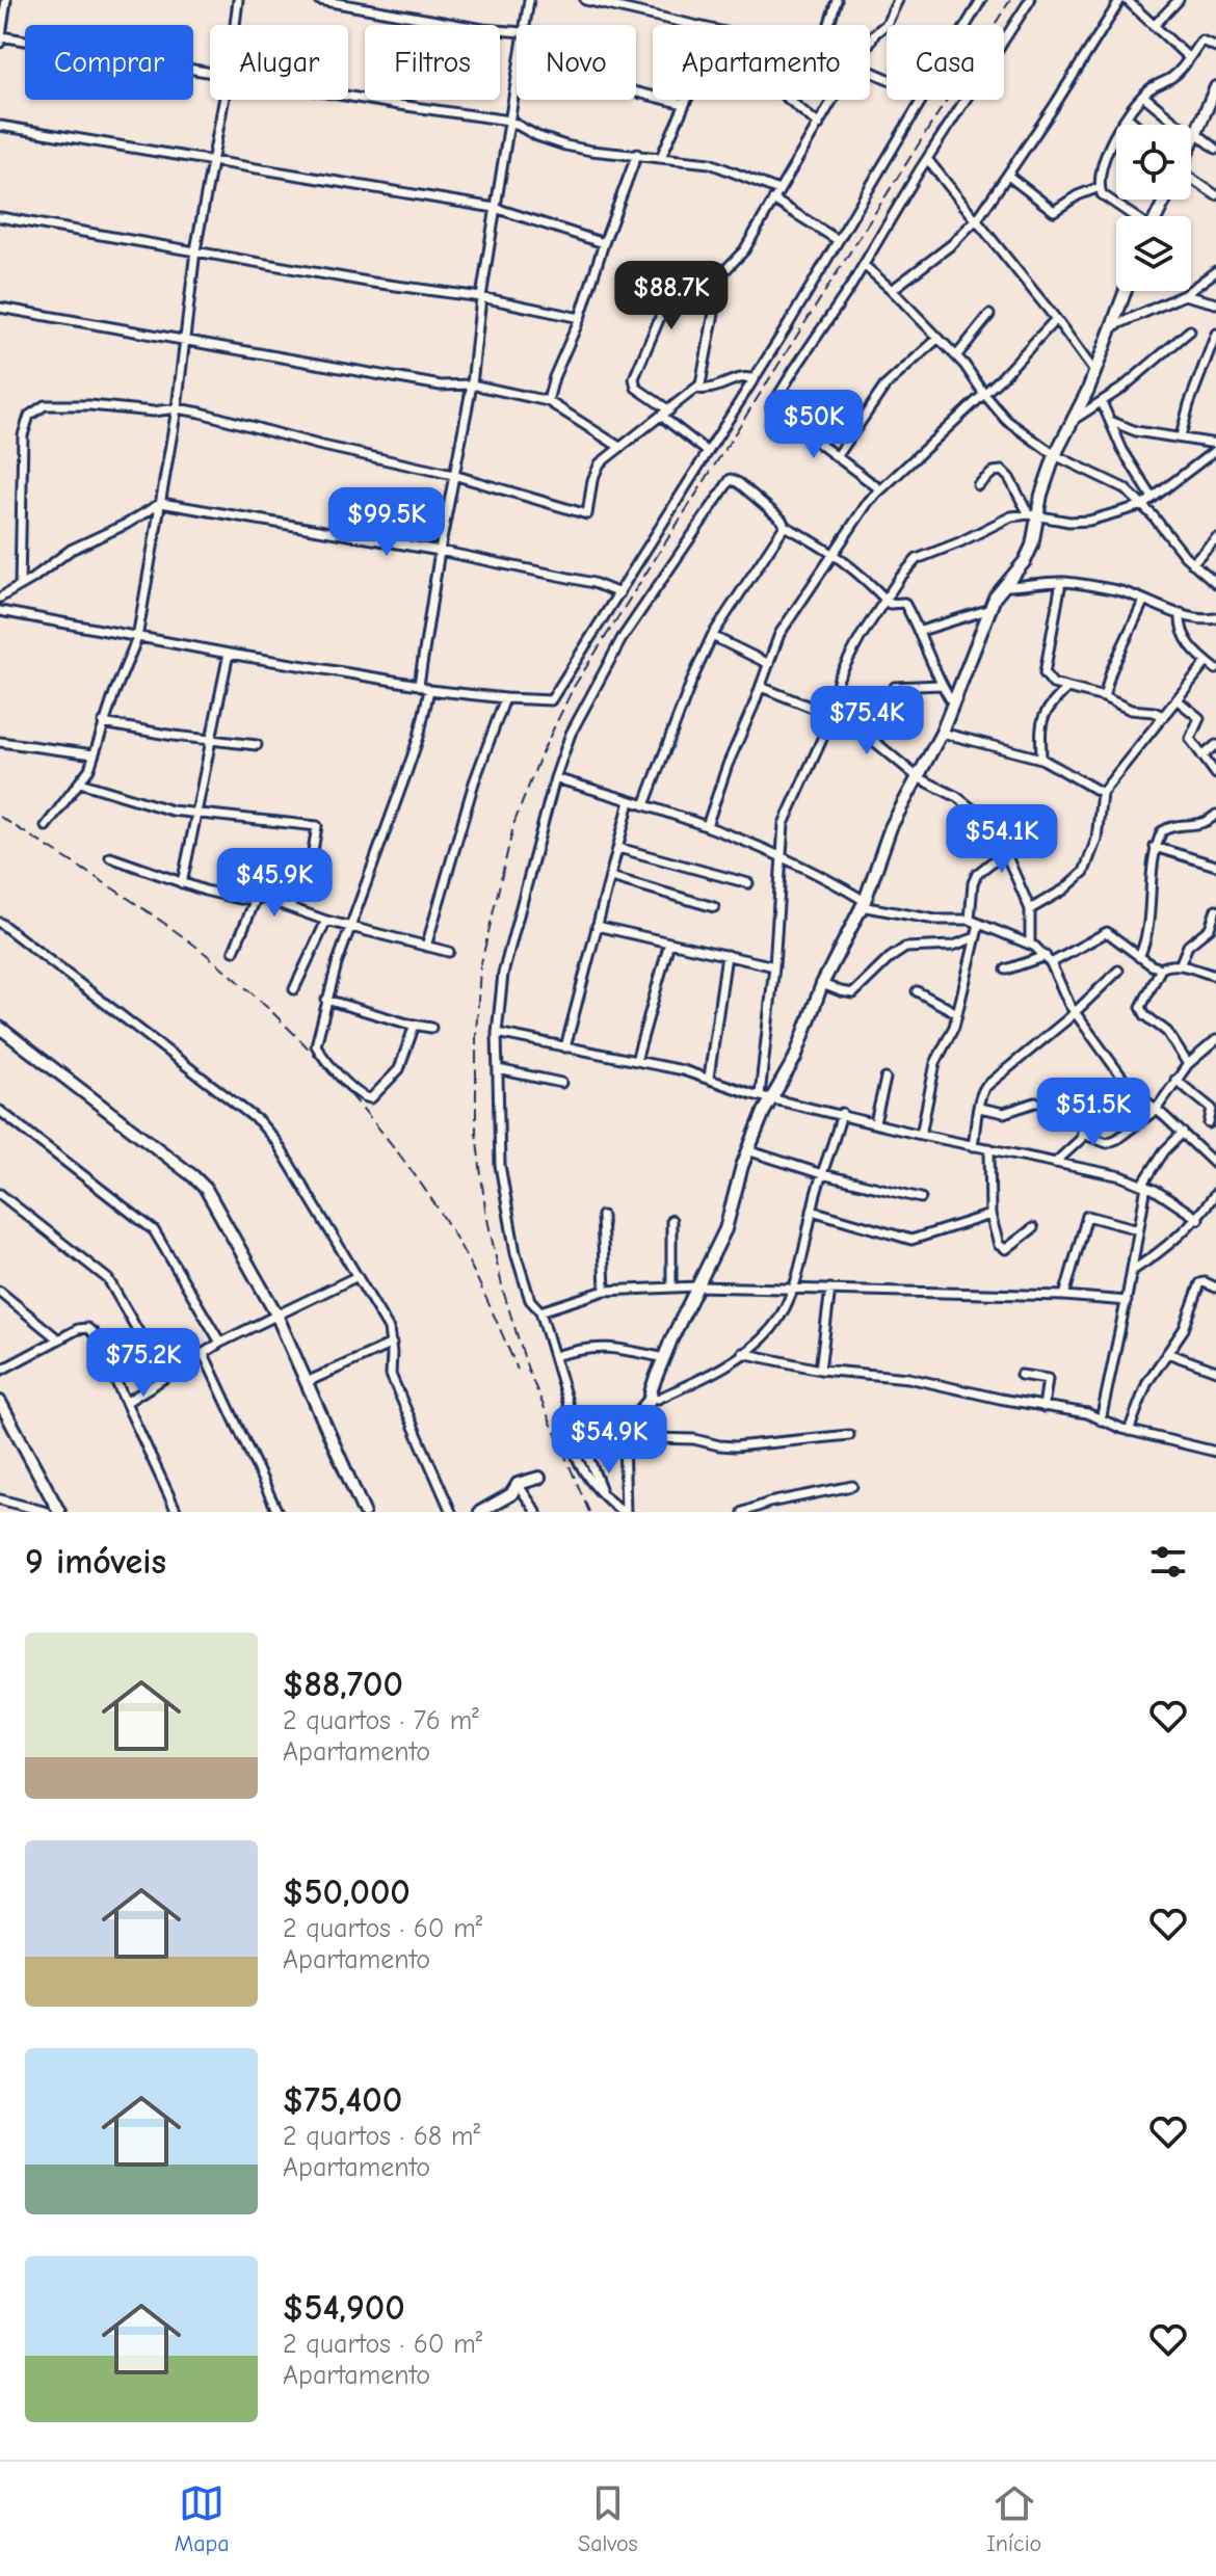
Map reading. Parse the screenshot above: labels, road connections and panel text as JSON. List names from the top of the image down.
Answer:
{
  "page": {
    "chip": [
      "Comprar",
      "Alugar",
      "Filtros",
      "Novo",
      "Apartamento",
      "Casa"
    ],
    "price": [
      "$88.7K",
      "$50K",
      "$99.5K",
      "$75.4K",
      "$54.1K",
      "$45.9K",
      "$51.5K",
      "$75.2K",
      "$54.9K"
    ],
    "heading": "9 imóveis",
    "list": [
      {
        "name": "$88,700",
        "note": "2 quartos · 76 m² · Apartamento"
      },
      {
        "name": "$50,000",
        "note": "2 quartos · 60 m² · Apartamento"
      },
      {
        "name": "$75,400",
        "note": "2 quartos · 68 m² · Apartamento"
      },
      {
        "name": "$54,900",
        "note": "2 quartos · 60 m² · Apartamento"
      }
    ],
    "tabs": ["Mapa", "Salvos", "Início"]
  }
}
